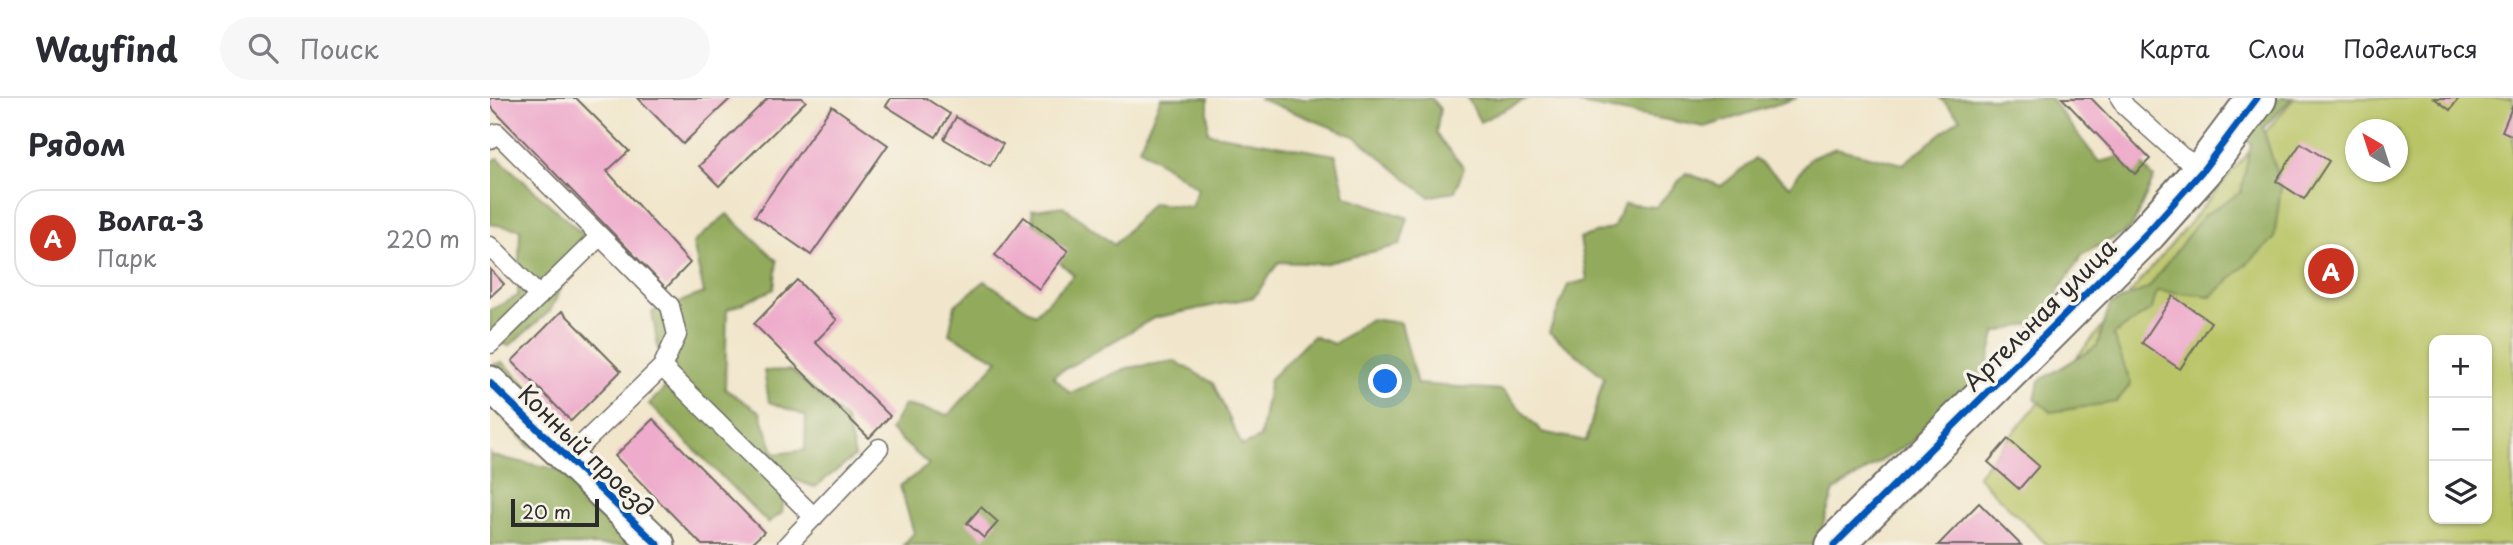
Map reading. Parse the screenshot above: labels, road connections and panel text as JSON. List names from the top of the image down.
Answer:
{
  "streets": {
    "street": ["Артельная улица", "Конный проезд"]
  },
  "scale_bar": "20 m",
  "north": "top left",
  "page": {
    "header": "Wayfind",
    "search": "Поиск",
    "nav": ["Карта", "Слои", "Поделиться"],
    "heading": "Рядом",
    "list": [
      {
        "mark": "A",
        "name": "Волга-3",
        "note": "Парк",
        "value": "220 m"
      }
    ],
    "pins": "A",
    "map_buttons": ["+", "−"],
    "scale": "20 m"
  }
}
